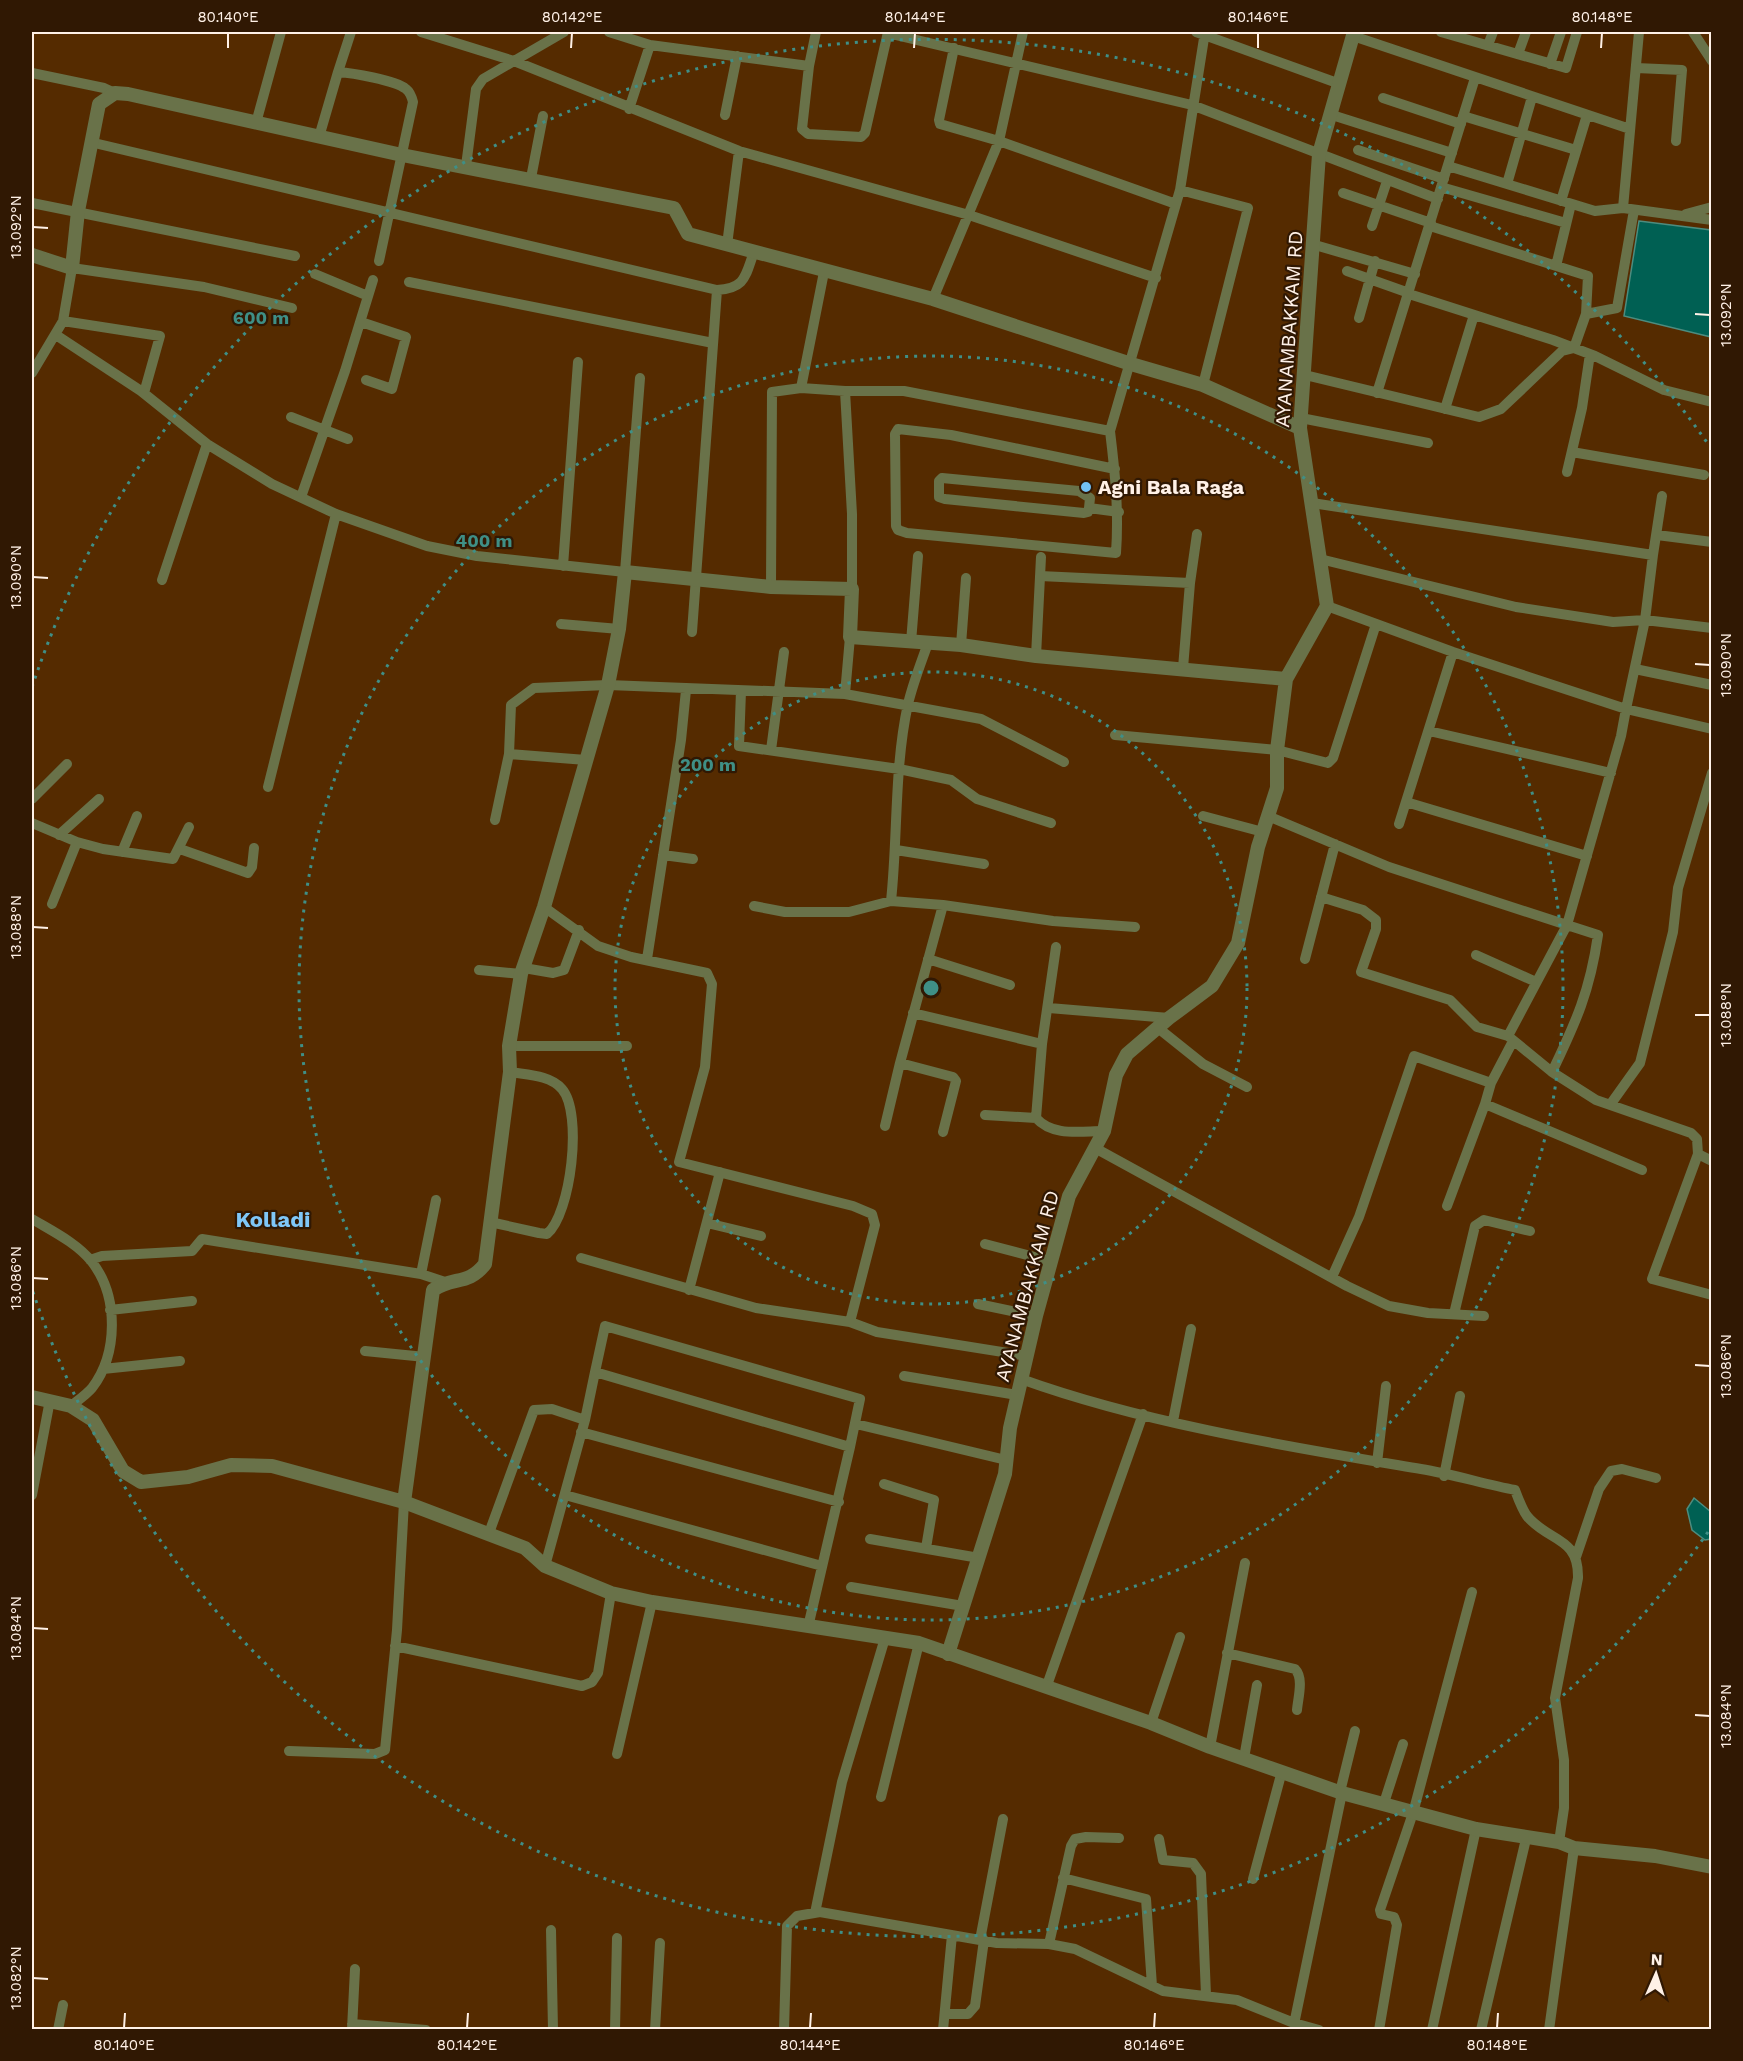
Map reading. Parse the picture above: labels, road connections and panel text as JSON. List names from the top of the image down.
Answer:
{
  "streets": {
    "street": ["AYANAMBAKKAM RD"]
  },
  "districts": ["Kolladi"],
  "places": ["Agni Bala Raga"],
  "north": "top",
  "coordinates": [
    "80.140°E",
    "80.142°E",
    "80.144°E",
    "80.146°E",
    "80.148°E",
    "13.092°N",
    "13.090°N",
    "13.088°N",
    "13.086°N",
    "13.084°N",
    "13.082°N"
  ],
  "rings": ["600 m", "400 m", "200 m"]
}
